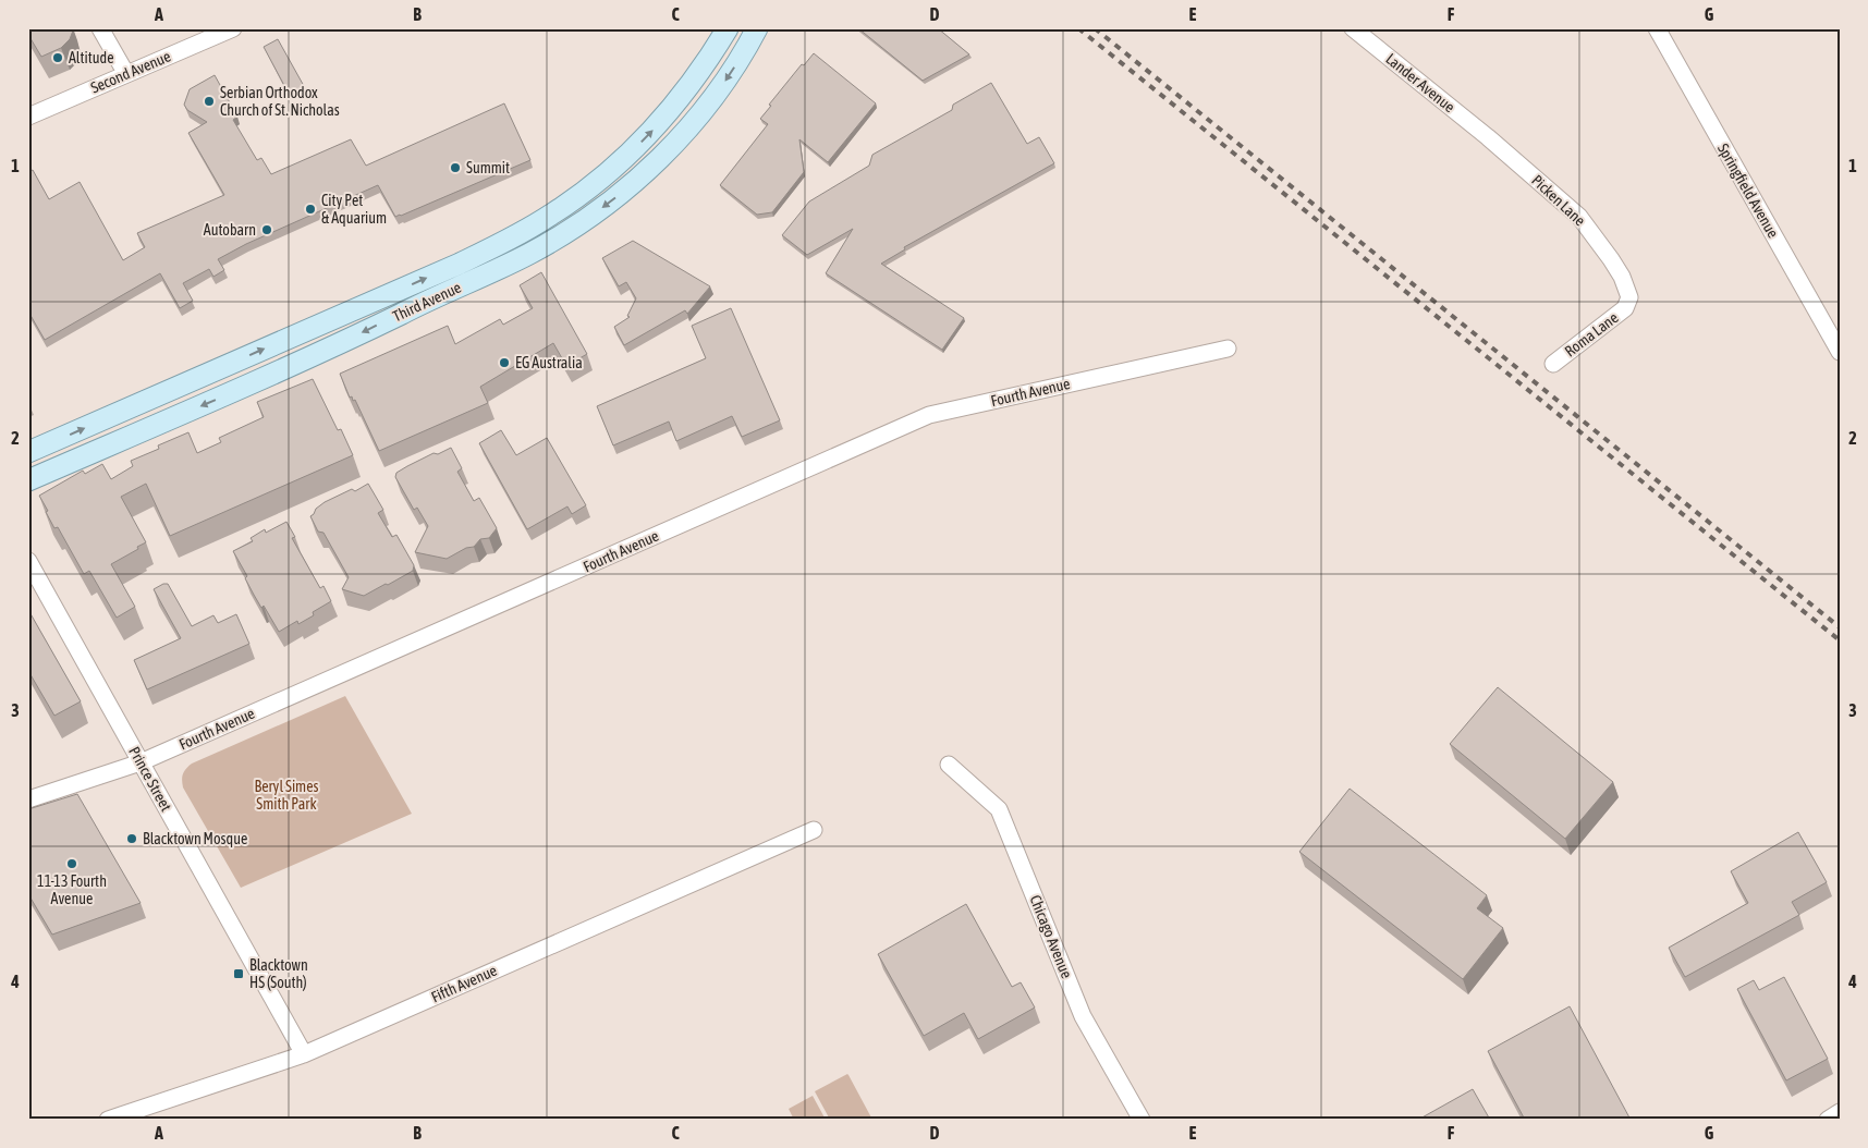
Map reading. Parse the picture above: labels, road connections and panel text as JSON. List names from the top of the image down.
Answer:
{
  "streets": {
    "main road": ["Third Avenue"],
    "street": [
      "Second Avenue",
      "Lander Avenue",
      "Springfield Avenue",
      "Picken Lane",
      "Roma Lane",
      "Fourth Avenue",
      "Prince Street",
      "Chicago Avenue",
      "Fifth Avenue"
    ]
  },
  "crossings": [
    ["Lander Avenue", "Picken Lane"],
    ["Picken Lane", "Roma Lane"],
    ["Fourth Avenue", "Prince Street"],
    ["Prince Street", "Fifth Avenue"]
  ],
  "parks": ["Beryl Simes Smith Park"],
  "places": {
    "other": [
      "Altitude",
      "Serbian Orthodox Church of St. Nicholas",
      "Summit",
      "City Pet & Aquarium",
      "Autobarn",
      "EG Australia",
      "Blacktown Mosque",
      "11-13 Fourth Avenue"
    ],
    "transit": ["Blacktown HS (South)"]
  },
  "grid": {
    "columns": [
      "A",
      "B",
      "C",
      "D",
      "E",
      "F",
      "G"
    ],
    "rows": [
      "1",
      "2",
      "3",
      "4"
    ]
  }
}
